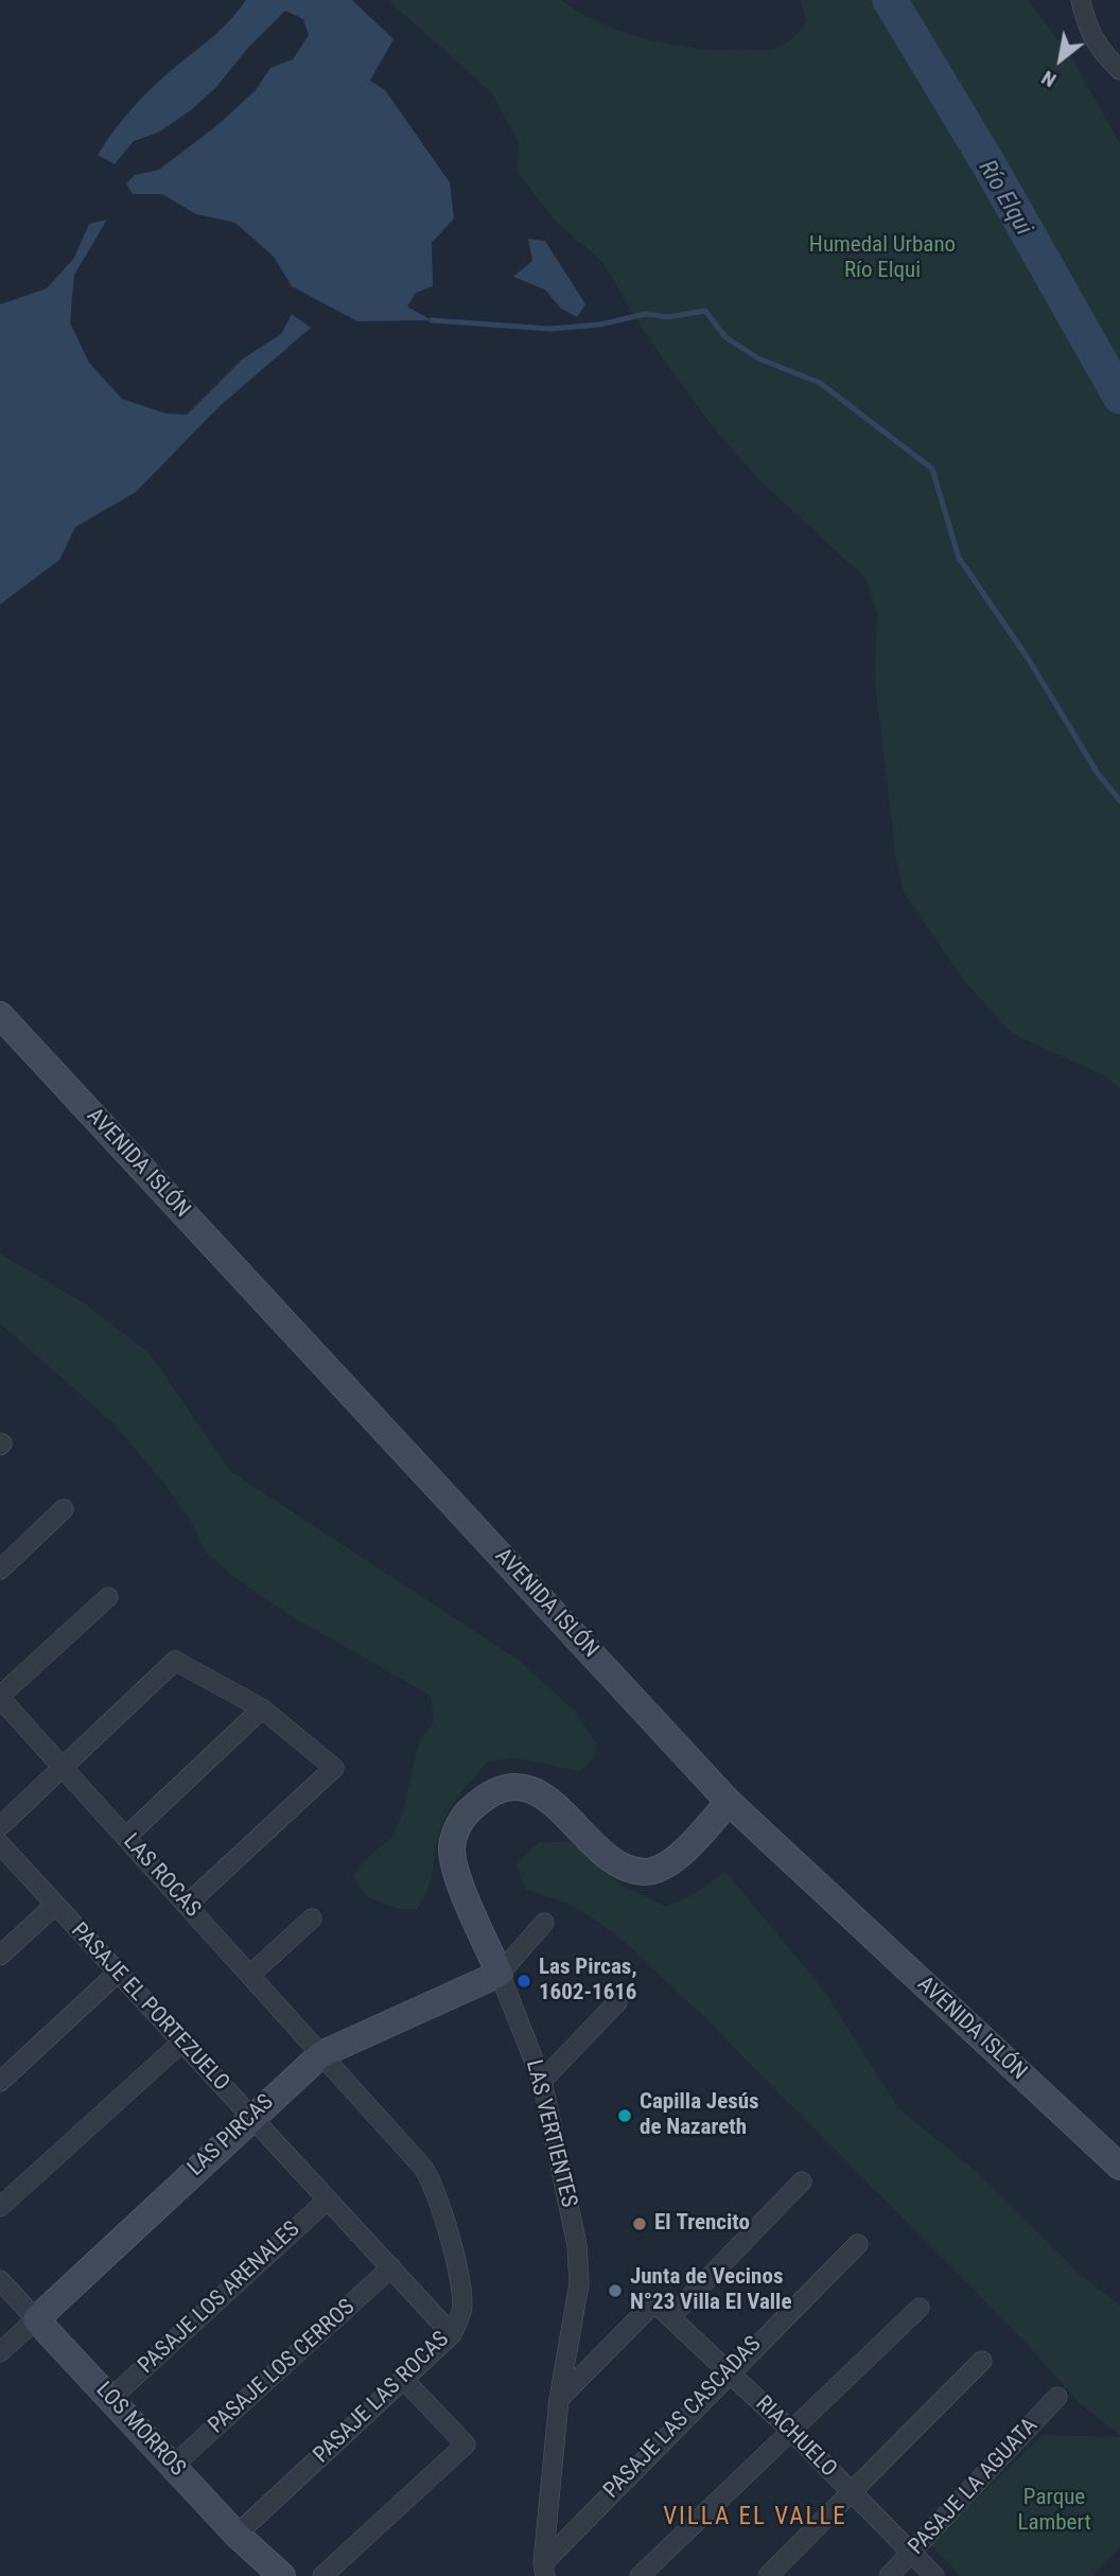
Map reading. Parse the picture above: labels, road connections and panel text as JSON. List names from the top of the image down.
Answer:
{
  "streets": {
    "main road": [
      "AVENIDA ISLÓN",
      "LAS VERTIENTES",
      "LAS PIRCAS",
      "LOS MORROS"
    ],
    "street": [
      "LAS ROCAS",
      "PASAJE EL PORTEZUELO",
      "PASAJE LOS ARENALES",
      "PASAJE LOS CERROS",
      "PASAJE LAS ROCAS",
      "PASAJE LAS CASCADAS",
      "RIACHUELO",
      "PASAJE LA AGUATA"
    ]
  },
  "crossings": [
    ["AVENIDA ISLÓN", "LAS VERTIENTES"],
    ["LAS ROCAS", "LAS PIRCAS"],
    ["LAS ROCAS", "PASAJE LAS ROCAS"],
    ["PASAJE EL PORTEZUELO", "LAS PIRCAS"],
    ["PASAJE EL PORTEZUELO", "PASAJE LOS ARENALES"],
    ["PASAJE EL PORTEZUELO", "PASAJE LOS CERROS"],
    ["PASAJE EL PORTEZUELO", "PASAJE LAS ROCAS"],
    ["LAS VERTIENTES", "LAS PIRCAS"],
    ["LAS VERTIENTES", "PASAJE LAS CASCADAS"],
    ["LAS VERTIENTES", "RIACHUELO"],
    ["LAS PIRCAS", "PASAJE LAS ROCAS"],
    ["LAS PIRCAS", "LOS MORROS"],
    ["PASAJE LOS ARENALES", "LOS MORROS"],
    ["PASAJE LOS CERROS", "LOS MORROS"],
    ["PASAJE LAS ROCAS", "LOS MORROS"],
    ["PASAJE LAS CASCADAS", "RIACHUELO"],
    ["RIACHUELO", "PASAJE LA AGUATA"]
  ],
  "districts": ["VILLA EL VALLE"],
  "water": ["Río Elqui"],
  "parks": ["Humedal Urbano Río Elqui", "Parque Lambert"],
  "places": [
    "Las Pircas, 1602-1616",
    "Capilla Jesús de Nazareth",
    "El Trencito",
    "Junta de Vecinos N°23 Villa El Valle"
  ],
  "north": "bottom left"
}
